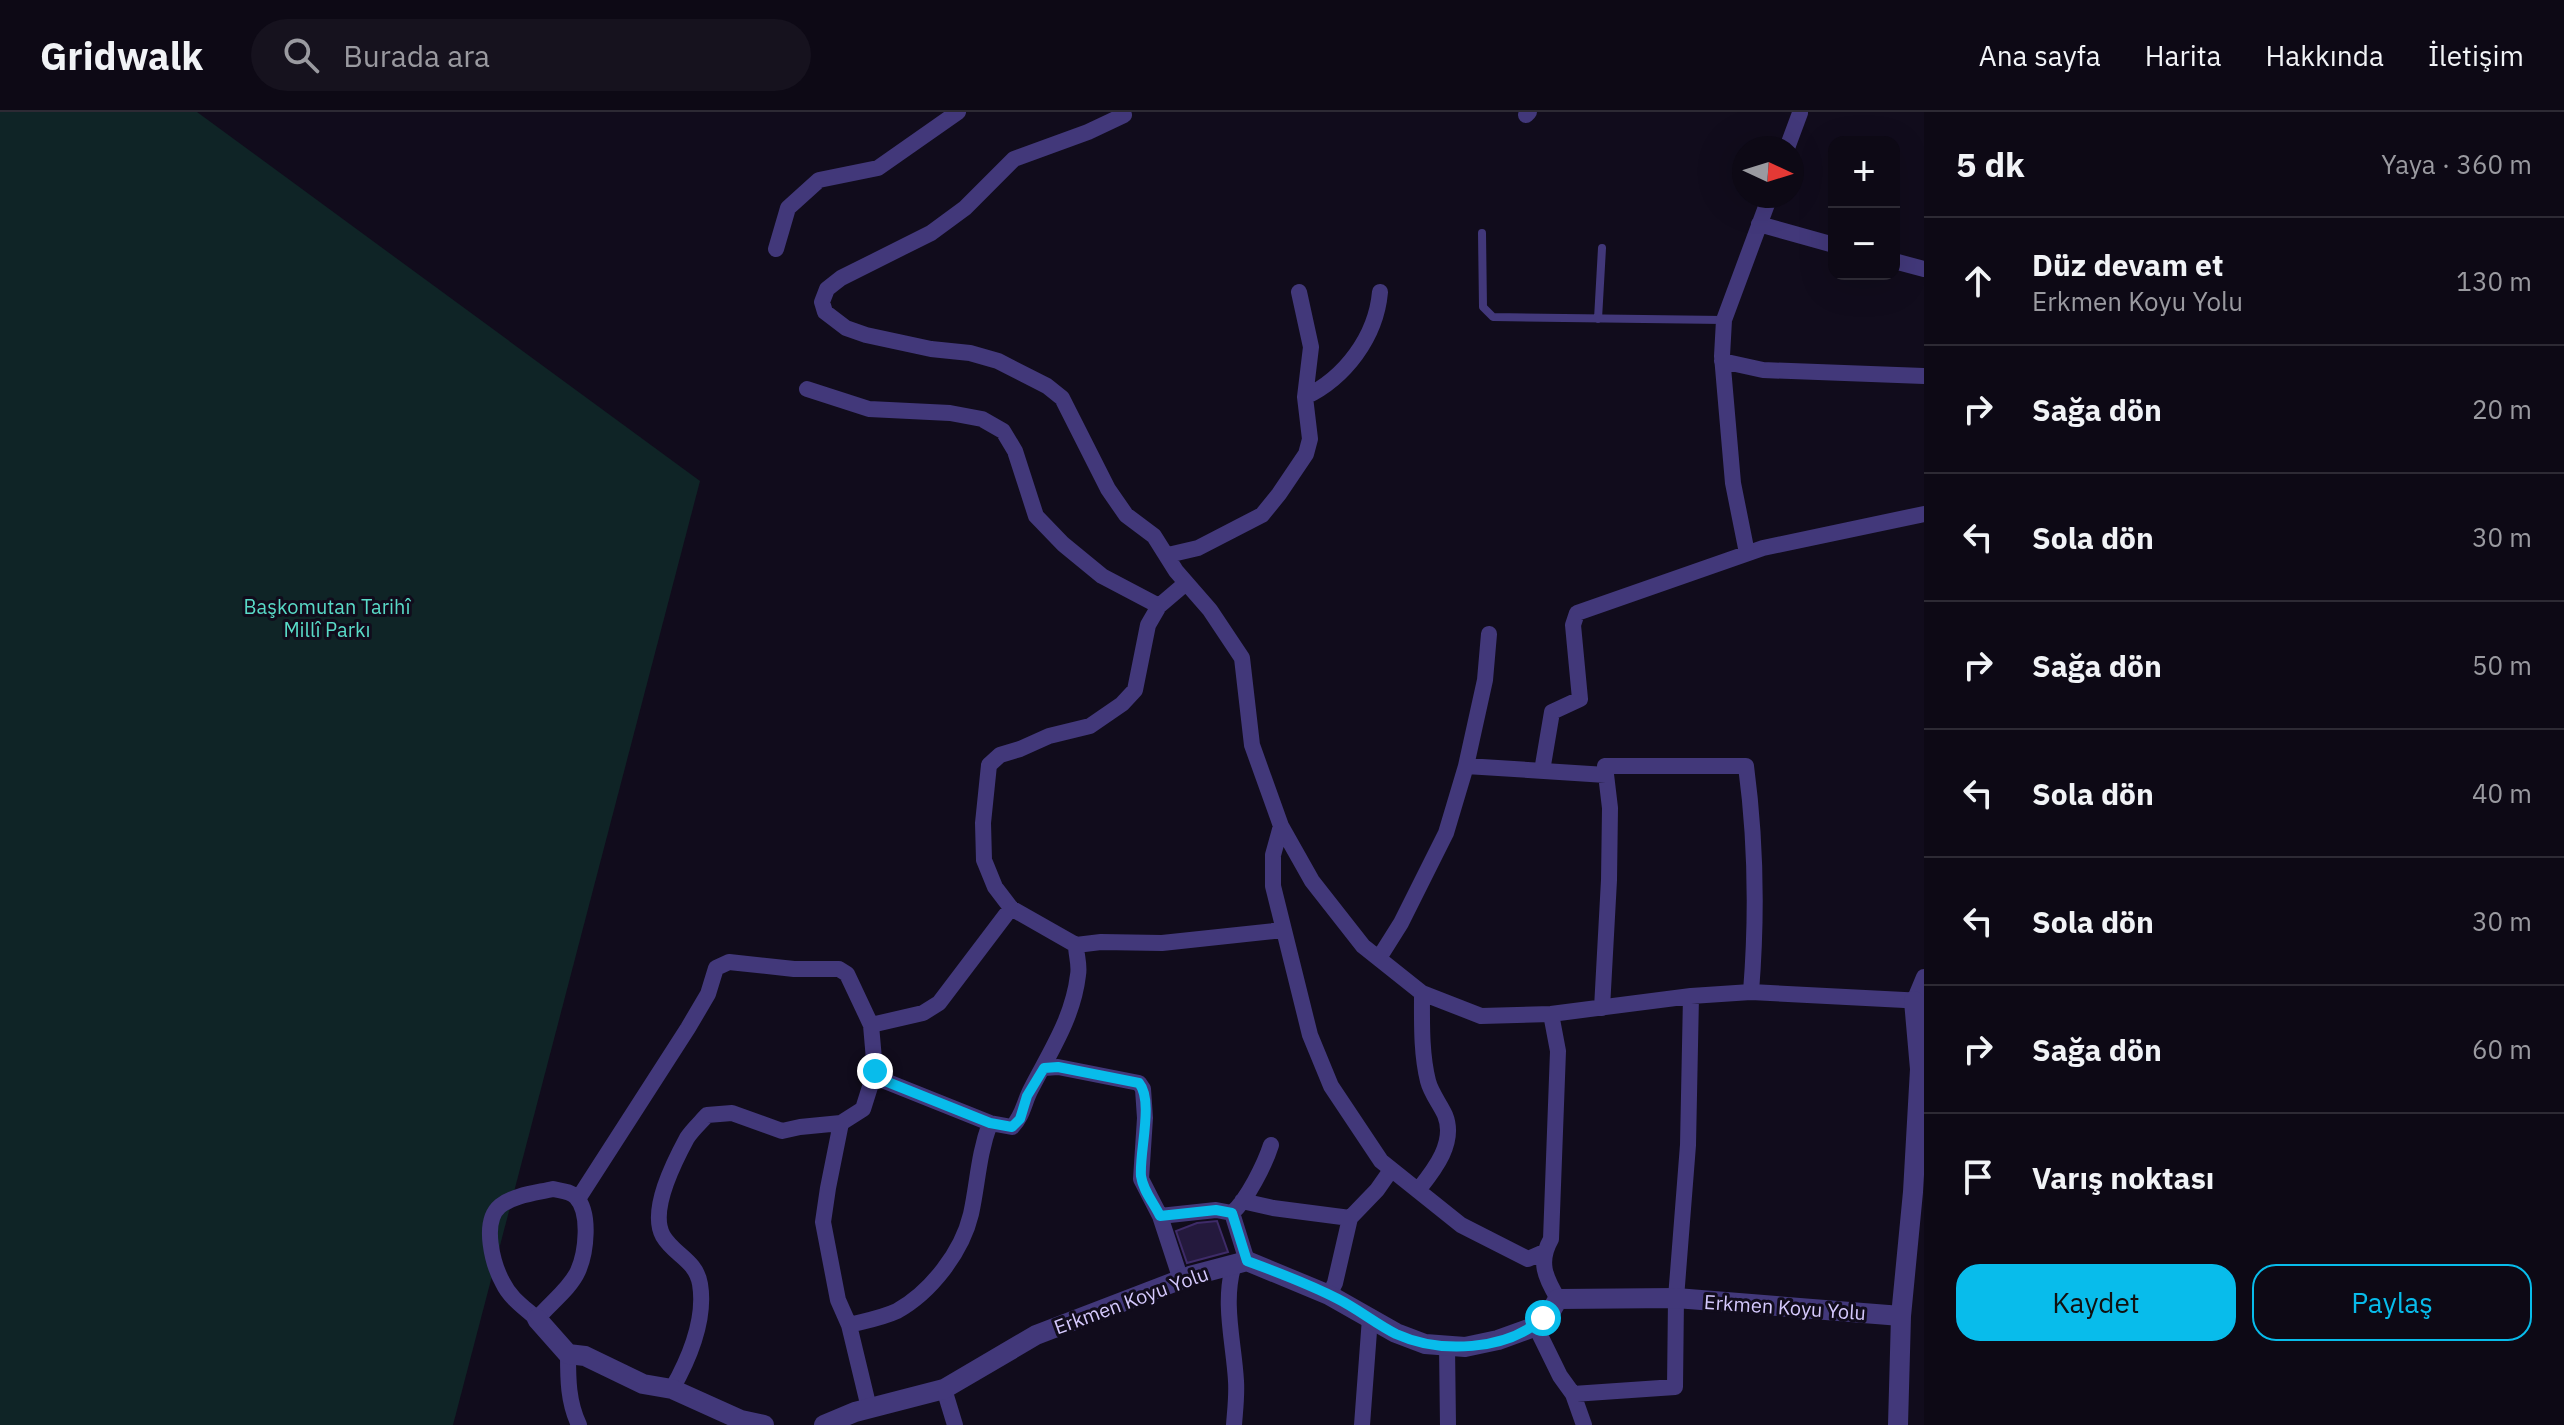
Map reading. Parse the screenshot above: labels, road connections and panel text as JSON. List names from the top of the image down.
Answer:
{
  "streets": {
    "street": ["Erkmen Koyu Yolu"]
  },
  "parks": ["Başkomutan Tarihî Millî Parkı"],
  "north": "right",
  "page": {
    "header": "Gridwalk",
    "search": "Burada ara",
    "nav": [
      "Ana sayfa",
      "Harita",
      "Hakkında",
      "İletişim"
    ],
    "heading": ["5 dk", "Yaya · 360 m"],
    "map_buttons": ["+", "−"],
    "list": [
      ["Düz devam et", "Erkmen Koyu Yolu", "130 m"],
      ["Sağa dön", "20 m"],
      ["Sola dön", "30 m"],
      ["Sağa dön", "50 m"],
      ["Sola dön", "40 m"],
      ["Sola dön", "30 m"],
      ["Sağa dön", "60 m"],
      "Varış noktası"
    ],
    "buttons": ["Kaydet", "Paylaş"]
  }
}
